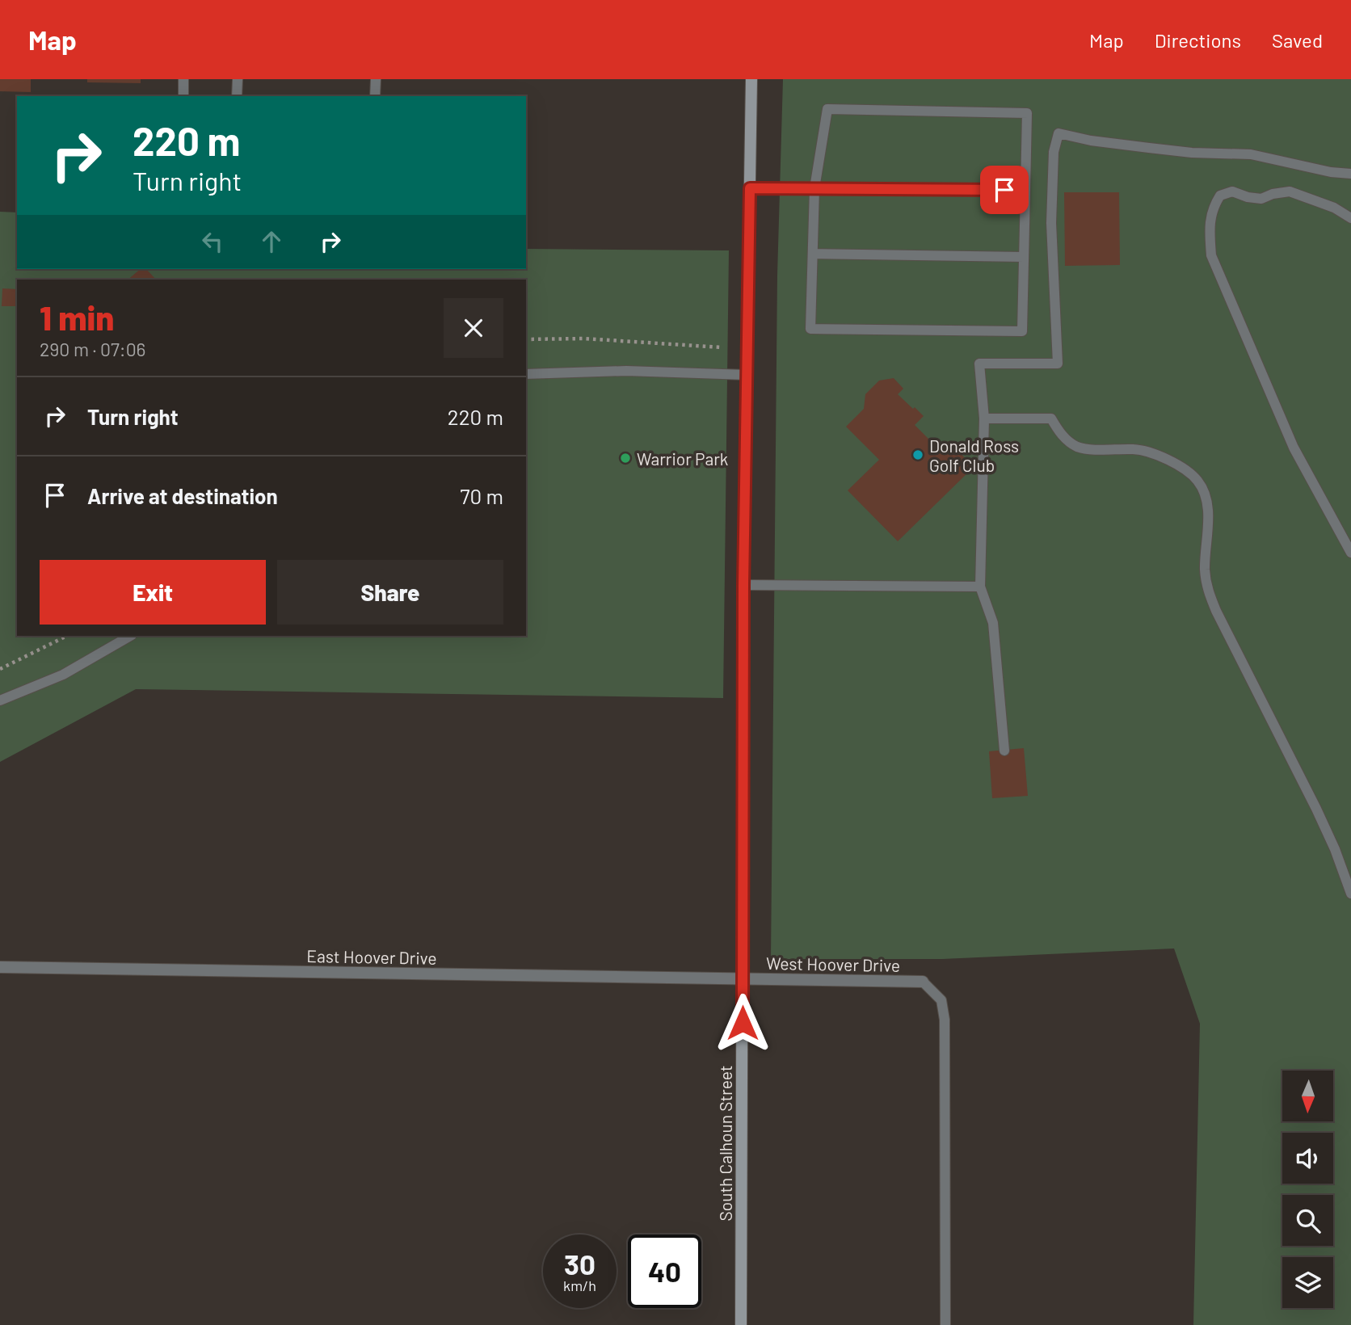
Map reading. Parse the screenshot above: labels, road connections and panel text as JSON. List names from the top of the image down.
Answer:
{
  "streets": {
    "street": ["East Hoover Drive", "West Hoover Drive", "South Calhoun Street"]
  },
  "crossings": [
    ["East Hoover Drive", "West Hoover Drive"],
    ["East Hoover Drive", "South Calhoun Street"],
    ["West Hoover Drive", "South Calhoun Street"]
  ],
  "places": ["Donald Ross Golf Club", "Warrior Park"],
  "north": "bottom",
  "page": {
    "header": "Map",
    "nav": ["Map", "Directions", "Saved"],
    "turn": ["220 m", "Turn right"],
    "heading": ["1 min", "290 m · 07:06"],
    "list": [
      {
        "name": "Turn right",
        "value": "220 m"
      },
      {
        "name": "Arrive at destination",
        "value": "70 m"
      }
    ],
    "buttons": ["Exit", "Share"],
    "speed": "30 km/h",
    "limit": "40"
  }
}
